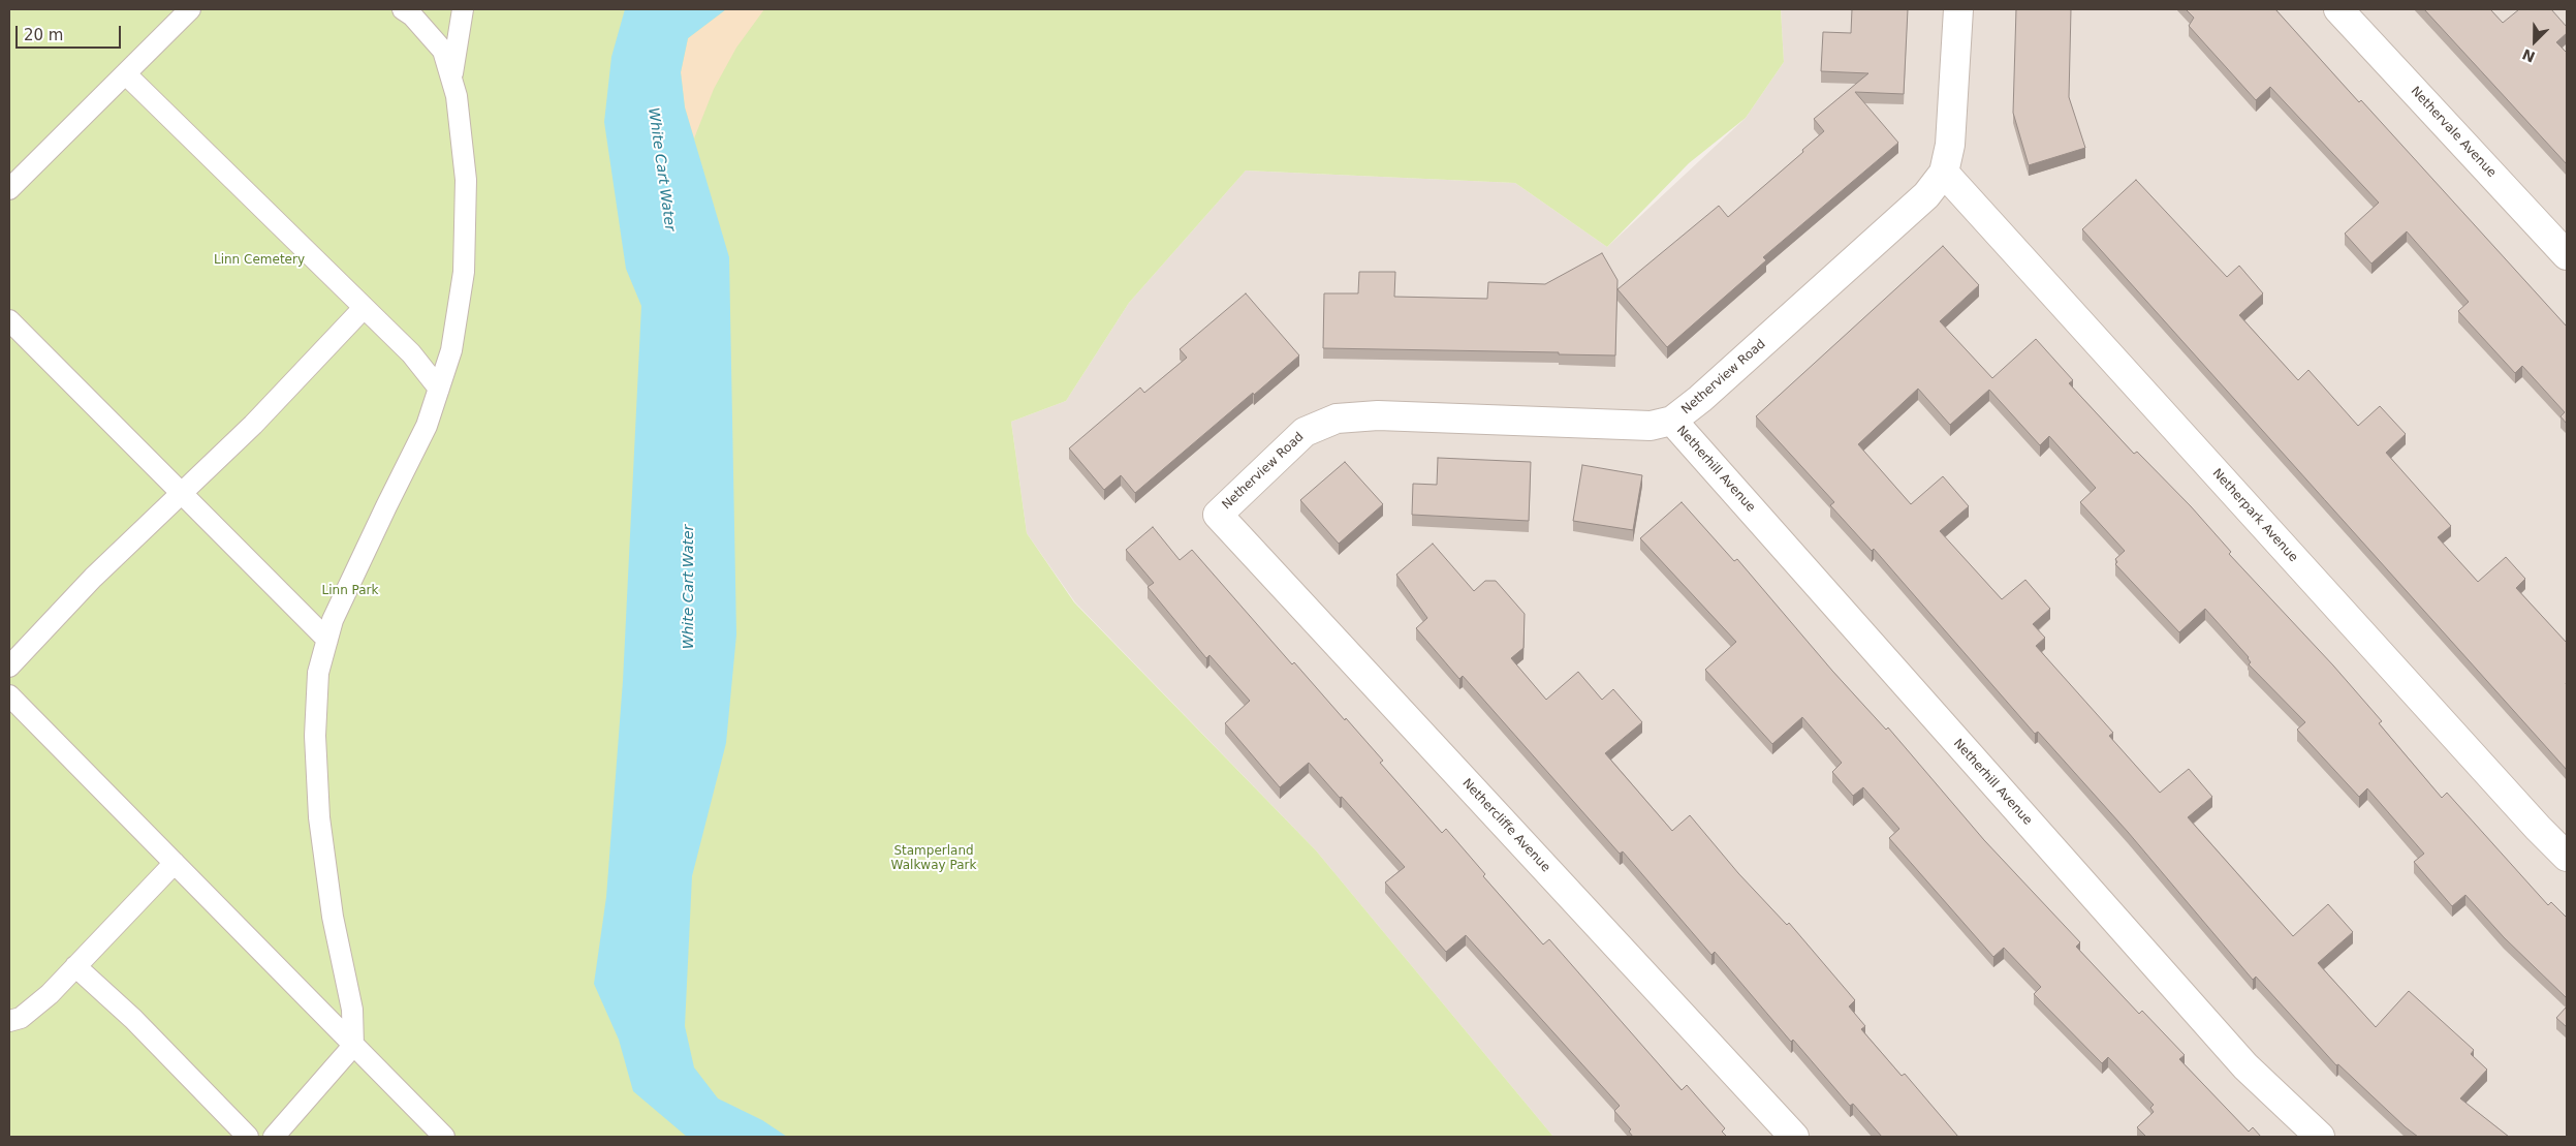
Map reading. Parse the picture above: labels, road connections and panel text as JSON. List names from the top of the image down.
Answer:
{
  "streets": {
    "street": [
      "Nethervale Avenue",
      "Netherview Road",
      "Netherhill Avenue",
      "Netherpark Avenue",
      "Nethercliffe Avenue"
    ]
  },
  "crossings": [
    ["Netherview Road", "Netherhill Avenue"],
    ["Netherview Road", "Netherpark Avenue"],
    ["Netherview Road", "Nethercliffe Avenue"]
  ],
  "water": ["White Cart Water"],
  "parks": ["Linn Cemetery", "Linn Park", "Stamperland Walkway Park"],
  "scale_bar": "20 m",
  "north": "bottom left"
}
